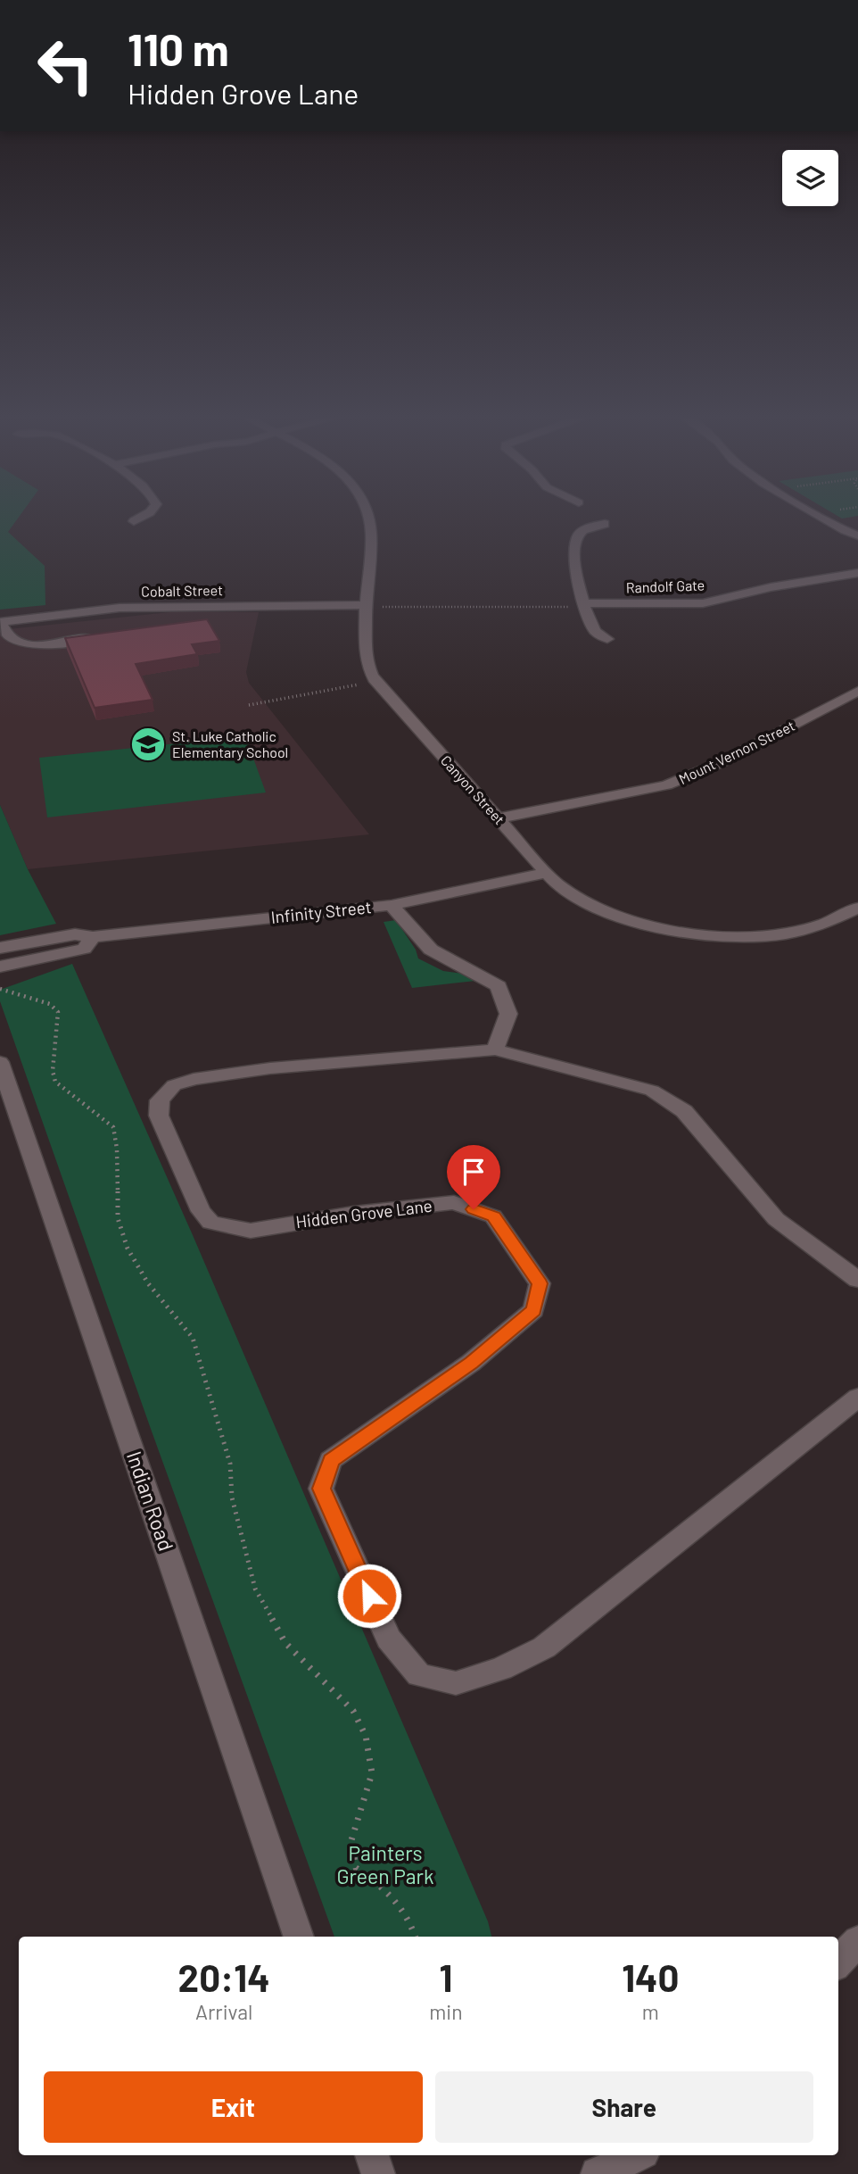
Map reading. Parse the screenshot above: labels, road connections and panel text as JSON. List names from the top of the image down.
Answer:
{
  "streets": {
    "street": [
      "Randolf Gate",
      "Cobalt Street",
      "Mount Vernon Street",
      "Canyon Street",
      "Infinity Street",
      "Hidden Grove Lane",
      "Indian Road"
    ]
  },
  "crossings": [
    ["Cobalt Street", "Canyon Street"],
    ["Mount Vernon Street", "Canyon Street"],
    ["Canyon Street", "Infinity Street"]
  ],
  "parks": ["Painters Green Park"],
  "places": {
    "school or university": ["St. Luke Catholic Elementary School"]
  },
  "page": {
    "turn": ["110 m", "Hidden Grove Lane"],
    "eta": [
      "20:14",
      "Arrival",
      "1",
      "min",
      "140",
      "m"
    ],
    "buttons": ["Exit", "Share"]
  }
}
